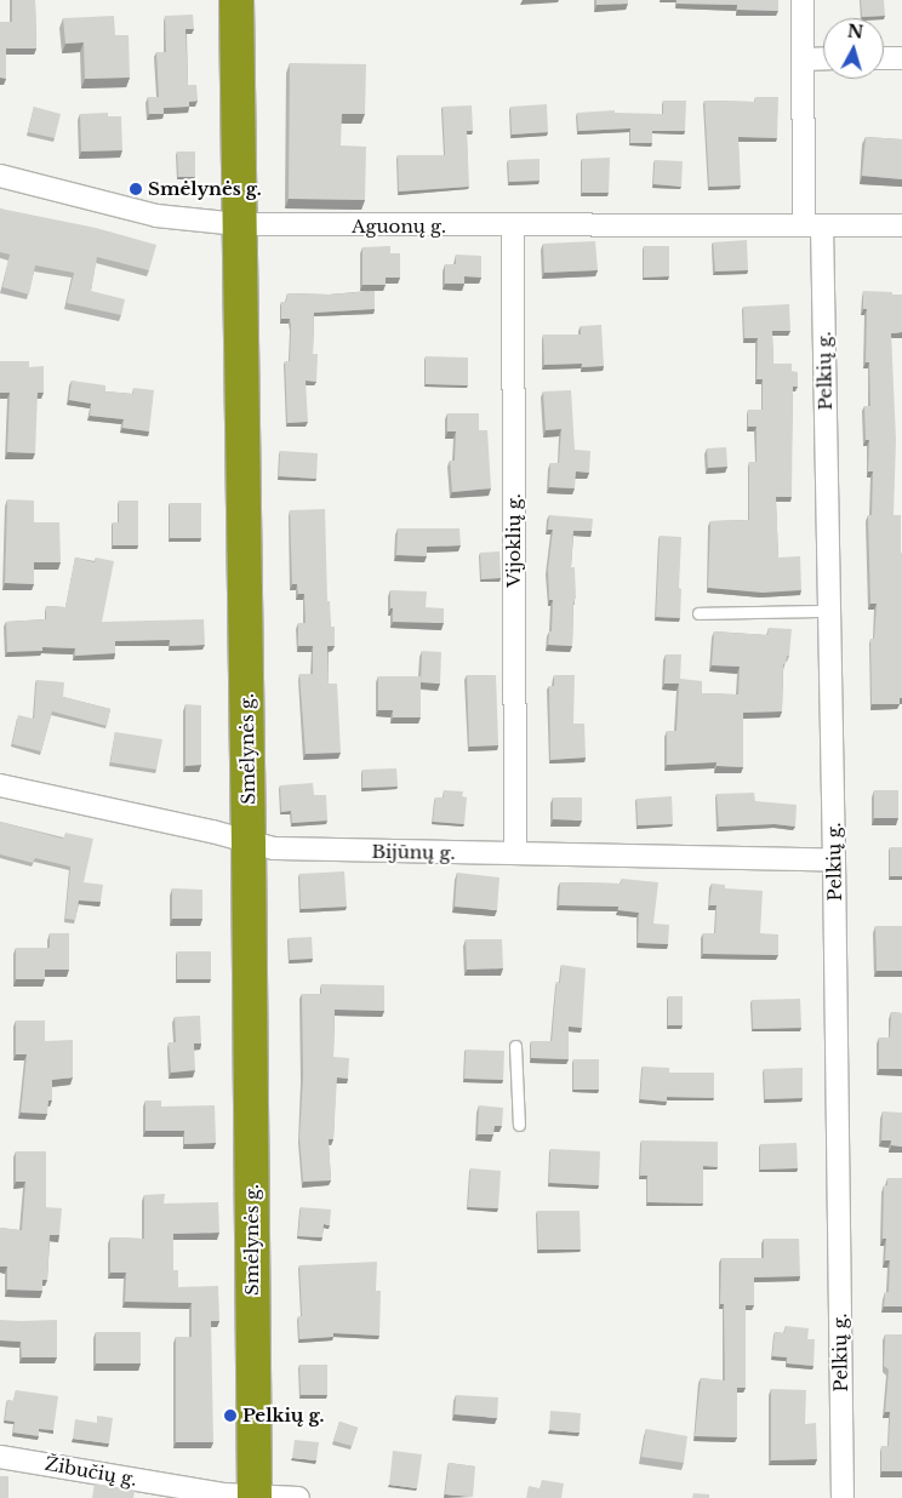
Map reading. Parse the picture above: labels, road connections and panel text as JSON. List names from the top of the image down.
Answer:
{
  "streets": {
    "highway": ["Smėlynės g."],
    "street": [
      "Aguonų g.",
      "Pelkių g.",
      "Vijoklių g.",
      "Bijūnų g.",
      "Žibučių g."
    ]
  },
  "crossings": [
    ["Aguonų g.", "Pelkių g."],
    ["Aguonų g.", "Vijoklių g."],
    ["Aguonų g.", "Smėlynės g."],
    ["Pelkių g.", "Bijūnų g."],
    ["Vijoklių g.", "Bijūnų g."],
    ["Smėlynės g.", "Bijūnų g."],
    ["Smėlynės g.", "Žibučių g."]
  ],
  "places": ["Smėlynės g.", "Pelkių g."],
  "north": "top"
}
